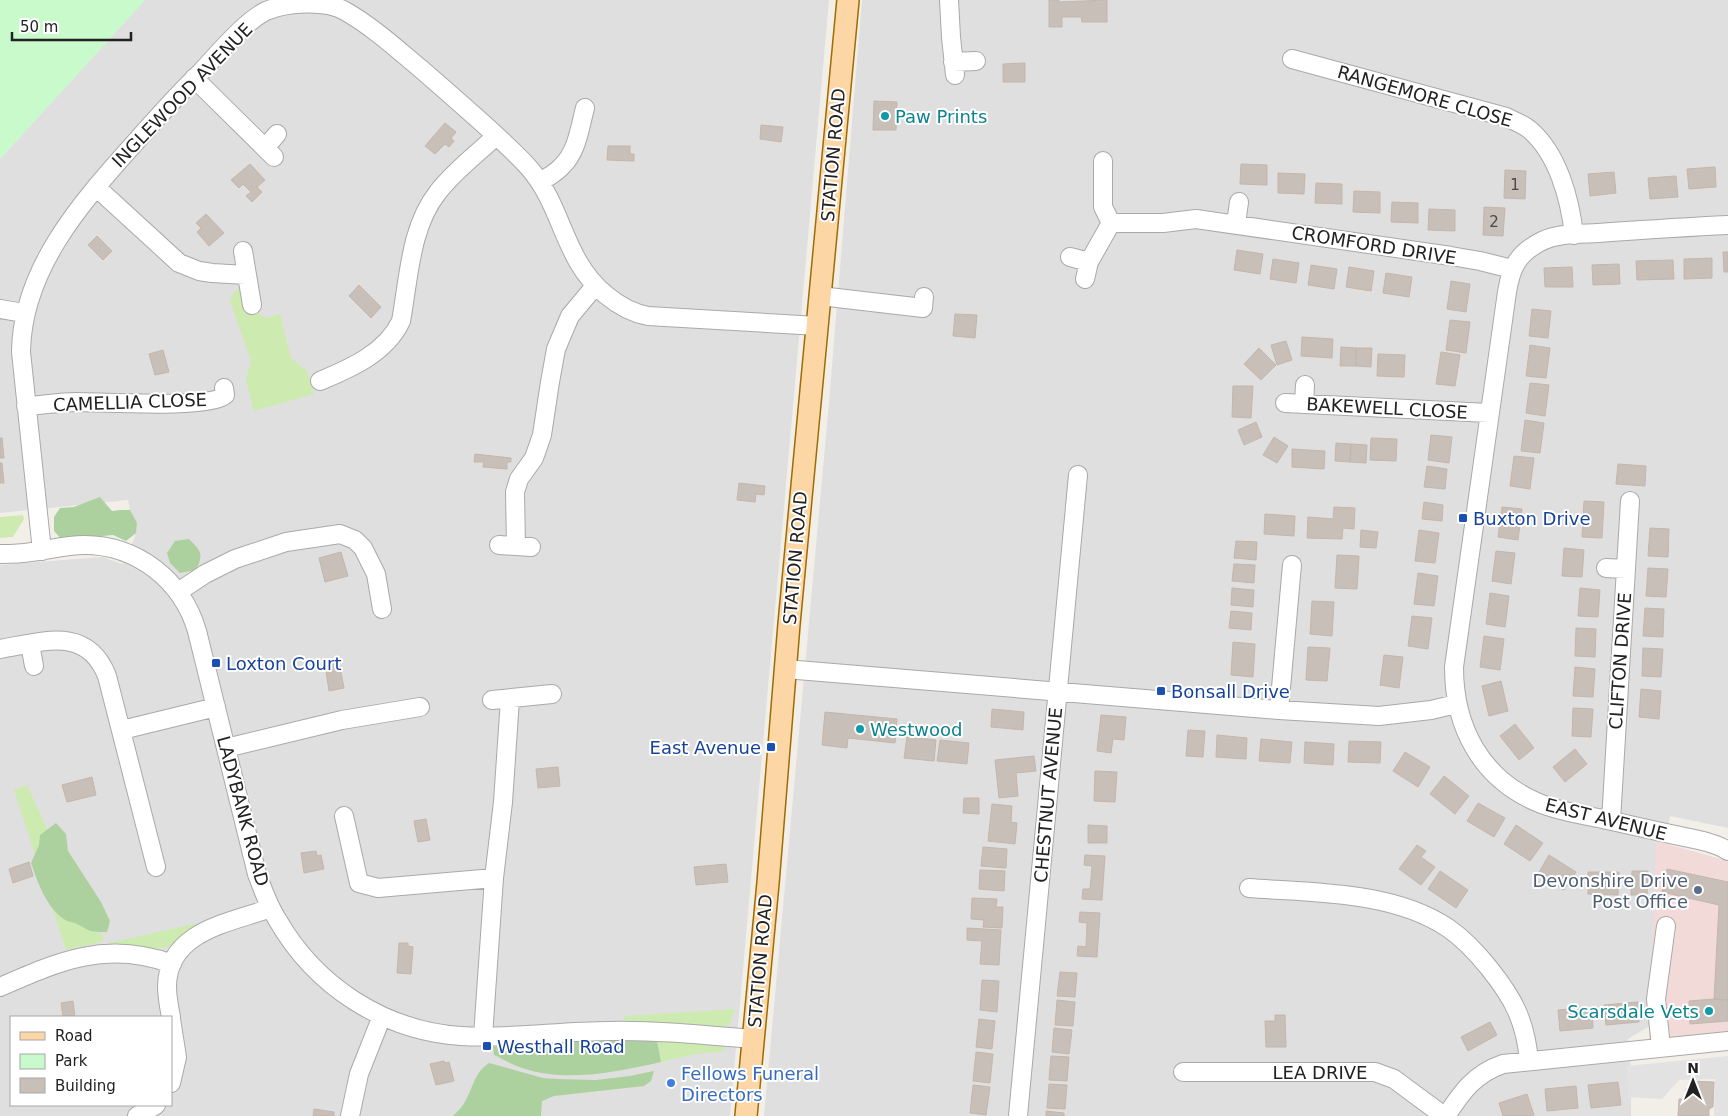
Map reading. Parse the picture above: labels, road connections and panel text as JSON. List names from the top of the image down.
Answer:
{
  "streets": {
    "main road": ["STATION ROAD"],
    "street": [
      "INGLEWOOD AVENUE",
      "RANGEMORE CLOSE",
      "CROMFORD DRIVE",
      "CAMELLIA CLOSE",
      "BAKEWELL CLOSE",
      "CLIFTON DRIVE",
      "CHESTNUT AVENUE",
      "LADYBANK ROAD",
      "EAST AVENUE",
      "LEA DRIVE"
    ]
  },
  "crossings": [
    ["INGLEWOOD AVENUE", "STATION ROAD"],
    ["INGLEWOOD AVENUE", "CAMELLIA CLOSE"],
    ["INGLEWOOD AVENUE", "LADYBANK ROAD"],
    ["STATION ROAD", "LADYBANK ROAD"],
    ["CLIFTON DRIVE", "EAST AVENUE"]
  ],
  "places": {
    "other": [
      "Paw Prints",
      "Westwood",
      "Devonshire Drive Post Office",
      "Scarsdale Vets",
      "Fellows Funeral Directors"
    ],
    "transit": [
      "Buxton Drive",
      "Loxton Court",
      "Bonsall Drive",
      "East Avenue",
      "Westhall Road"
    ]
  },
  "house_numbers": ["1", "2"],
  "legend": ["Road", "Park", "Building"],
  "scale_bar": "50 m",
  "north": "top"
}
